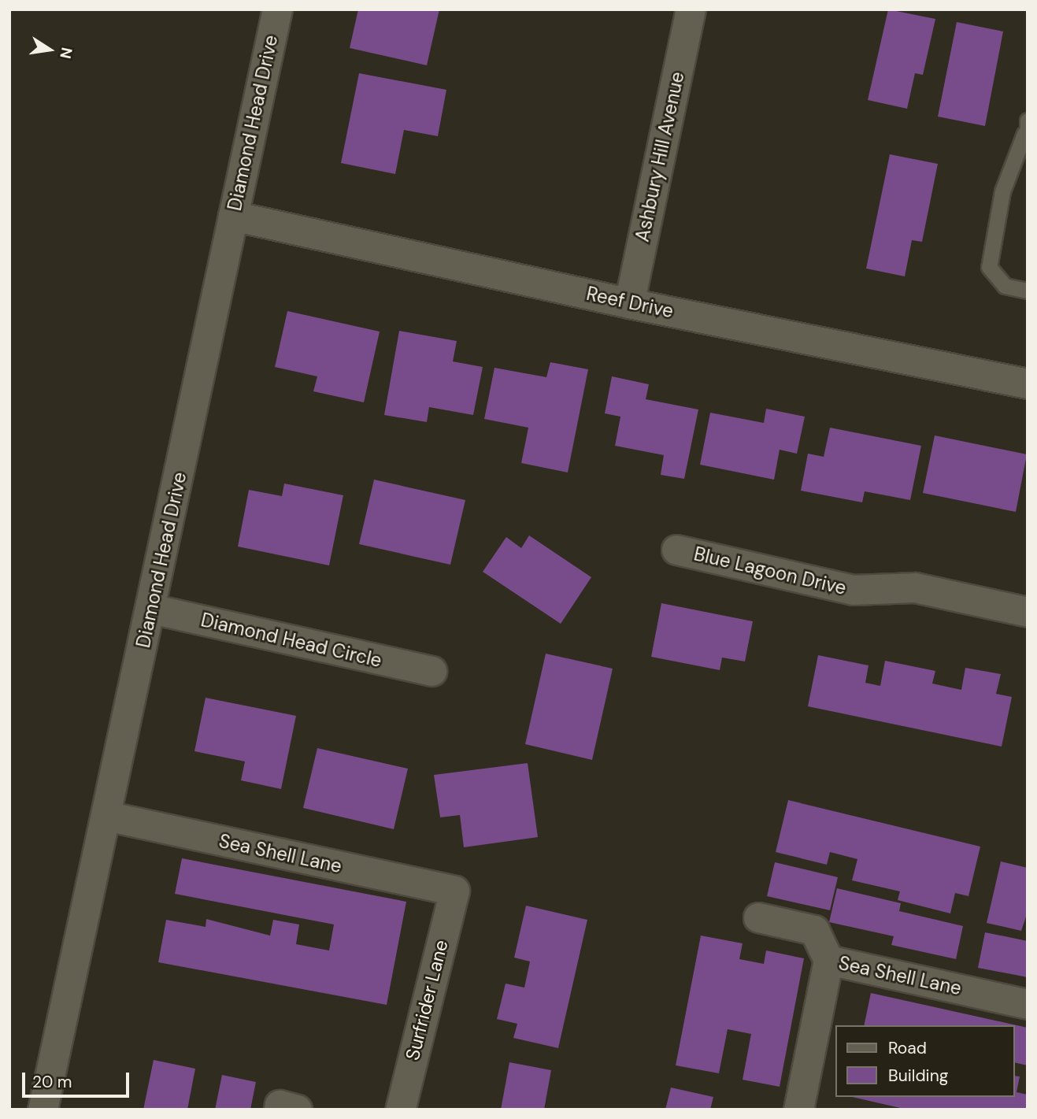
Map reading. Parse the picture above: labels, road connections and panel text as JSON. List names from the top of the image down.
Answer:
{
  "streets": {
    "street": [
      "Diamond Head Drive",
      "Ashbury Hill Avenue",
      "Reef Drive",
      "Blue Lagoon Drive",
      "Diamond Head Circle",
      "Sea Shell Lane",
      "Surfrider Lane"
    ]
  },
  "crossings": [
    ["Diamond Head Drive", "Reef Drive"],
    ["Diamond Head Drive", "Diamond Head Circle"],
    ["Diamond Head Drive", "Sea Shell Lane"],
    ["Ashbury Hill Avenue", "Reef Drive"],
    ["Sea Shell Lane", "Surfrider Lane"]
  ],
  "legend": ["Road", "Building"],
  "scale_bar": "20 m",
  "north": "right"
}
